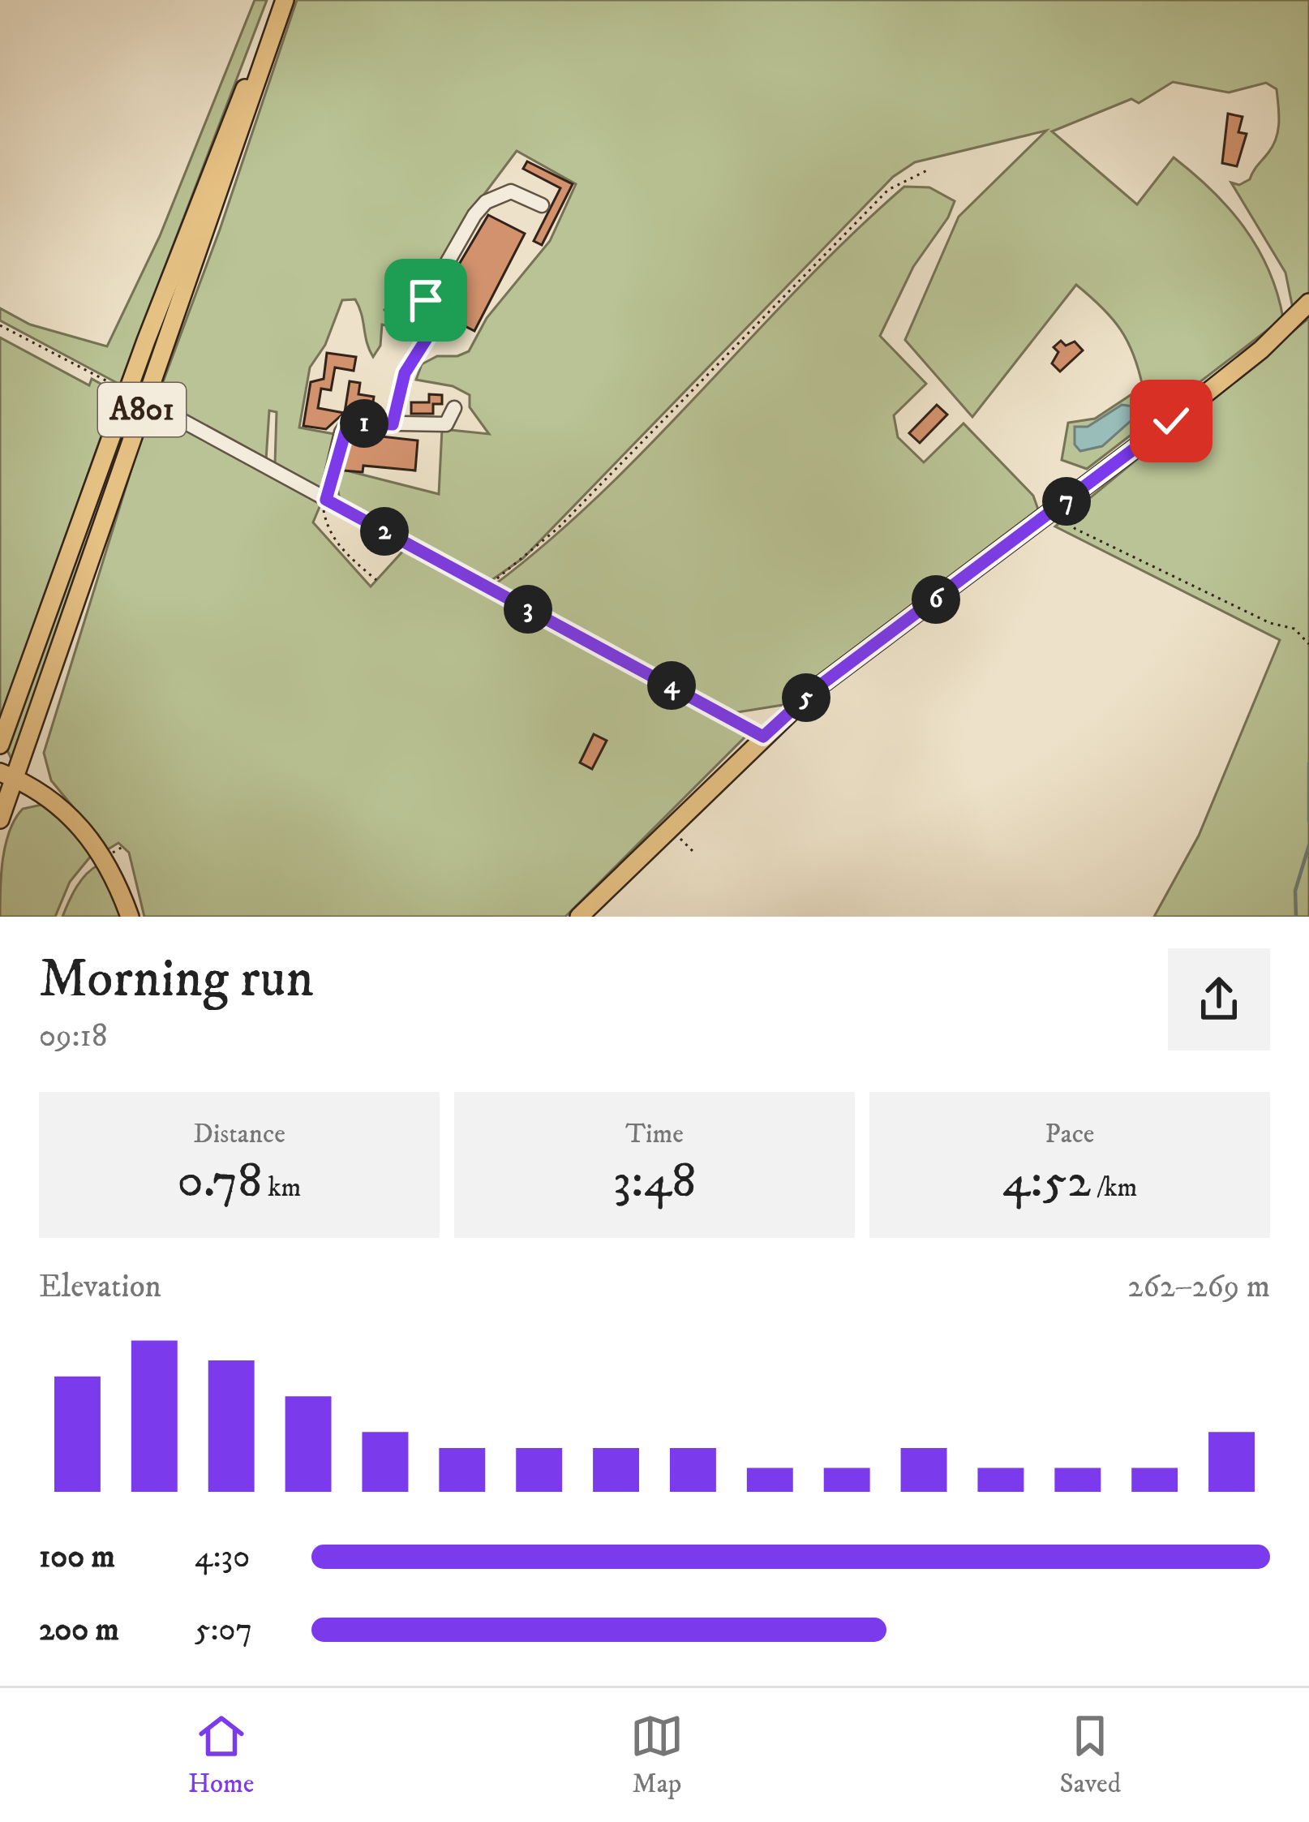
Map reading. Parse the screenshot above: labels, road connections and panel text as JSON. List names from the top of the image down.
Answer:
{
  "streets": {
    "main road": ["A801"]
  },
  "page": {
    "pins": [
      "1",
      "7",
      "2",
      "6",
      "3",
      "4",
      "5"
    ],
    "heading": ["Morning run", "09:18"],
    "stats": [
      ["Distance", "0.78 km"],
      ["Time", "3:48"],
      ["Pace", "4:52 /km"]
    ],
    "chart": ["Elevation", "262–269 m"],
    "list": [
      {
        "name": "100 m",
        "note": "4:30"
      },
      {
        "name": "200 m",
        "note": "5:07"
      }
    ],
    "tabs": ["Home", "Map", "Saved"]
  }
}
